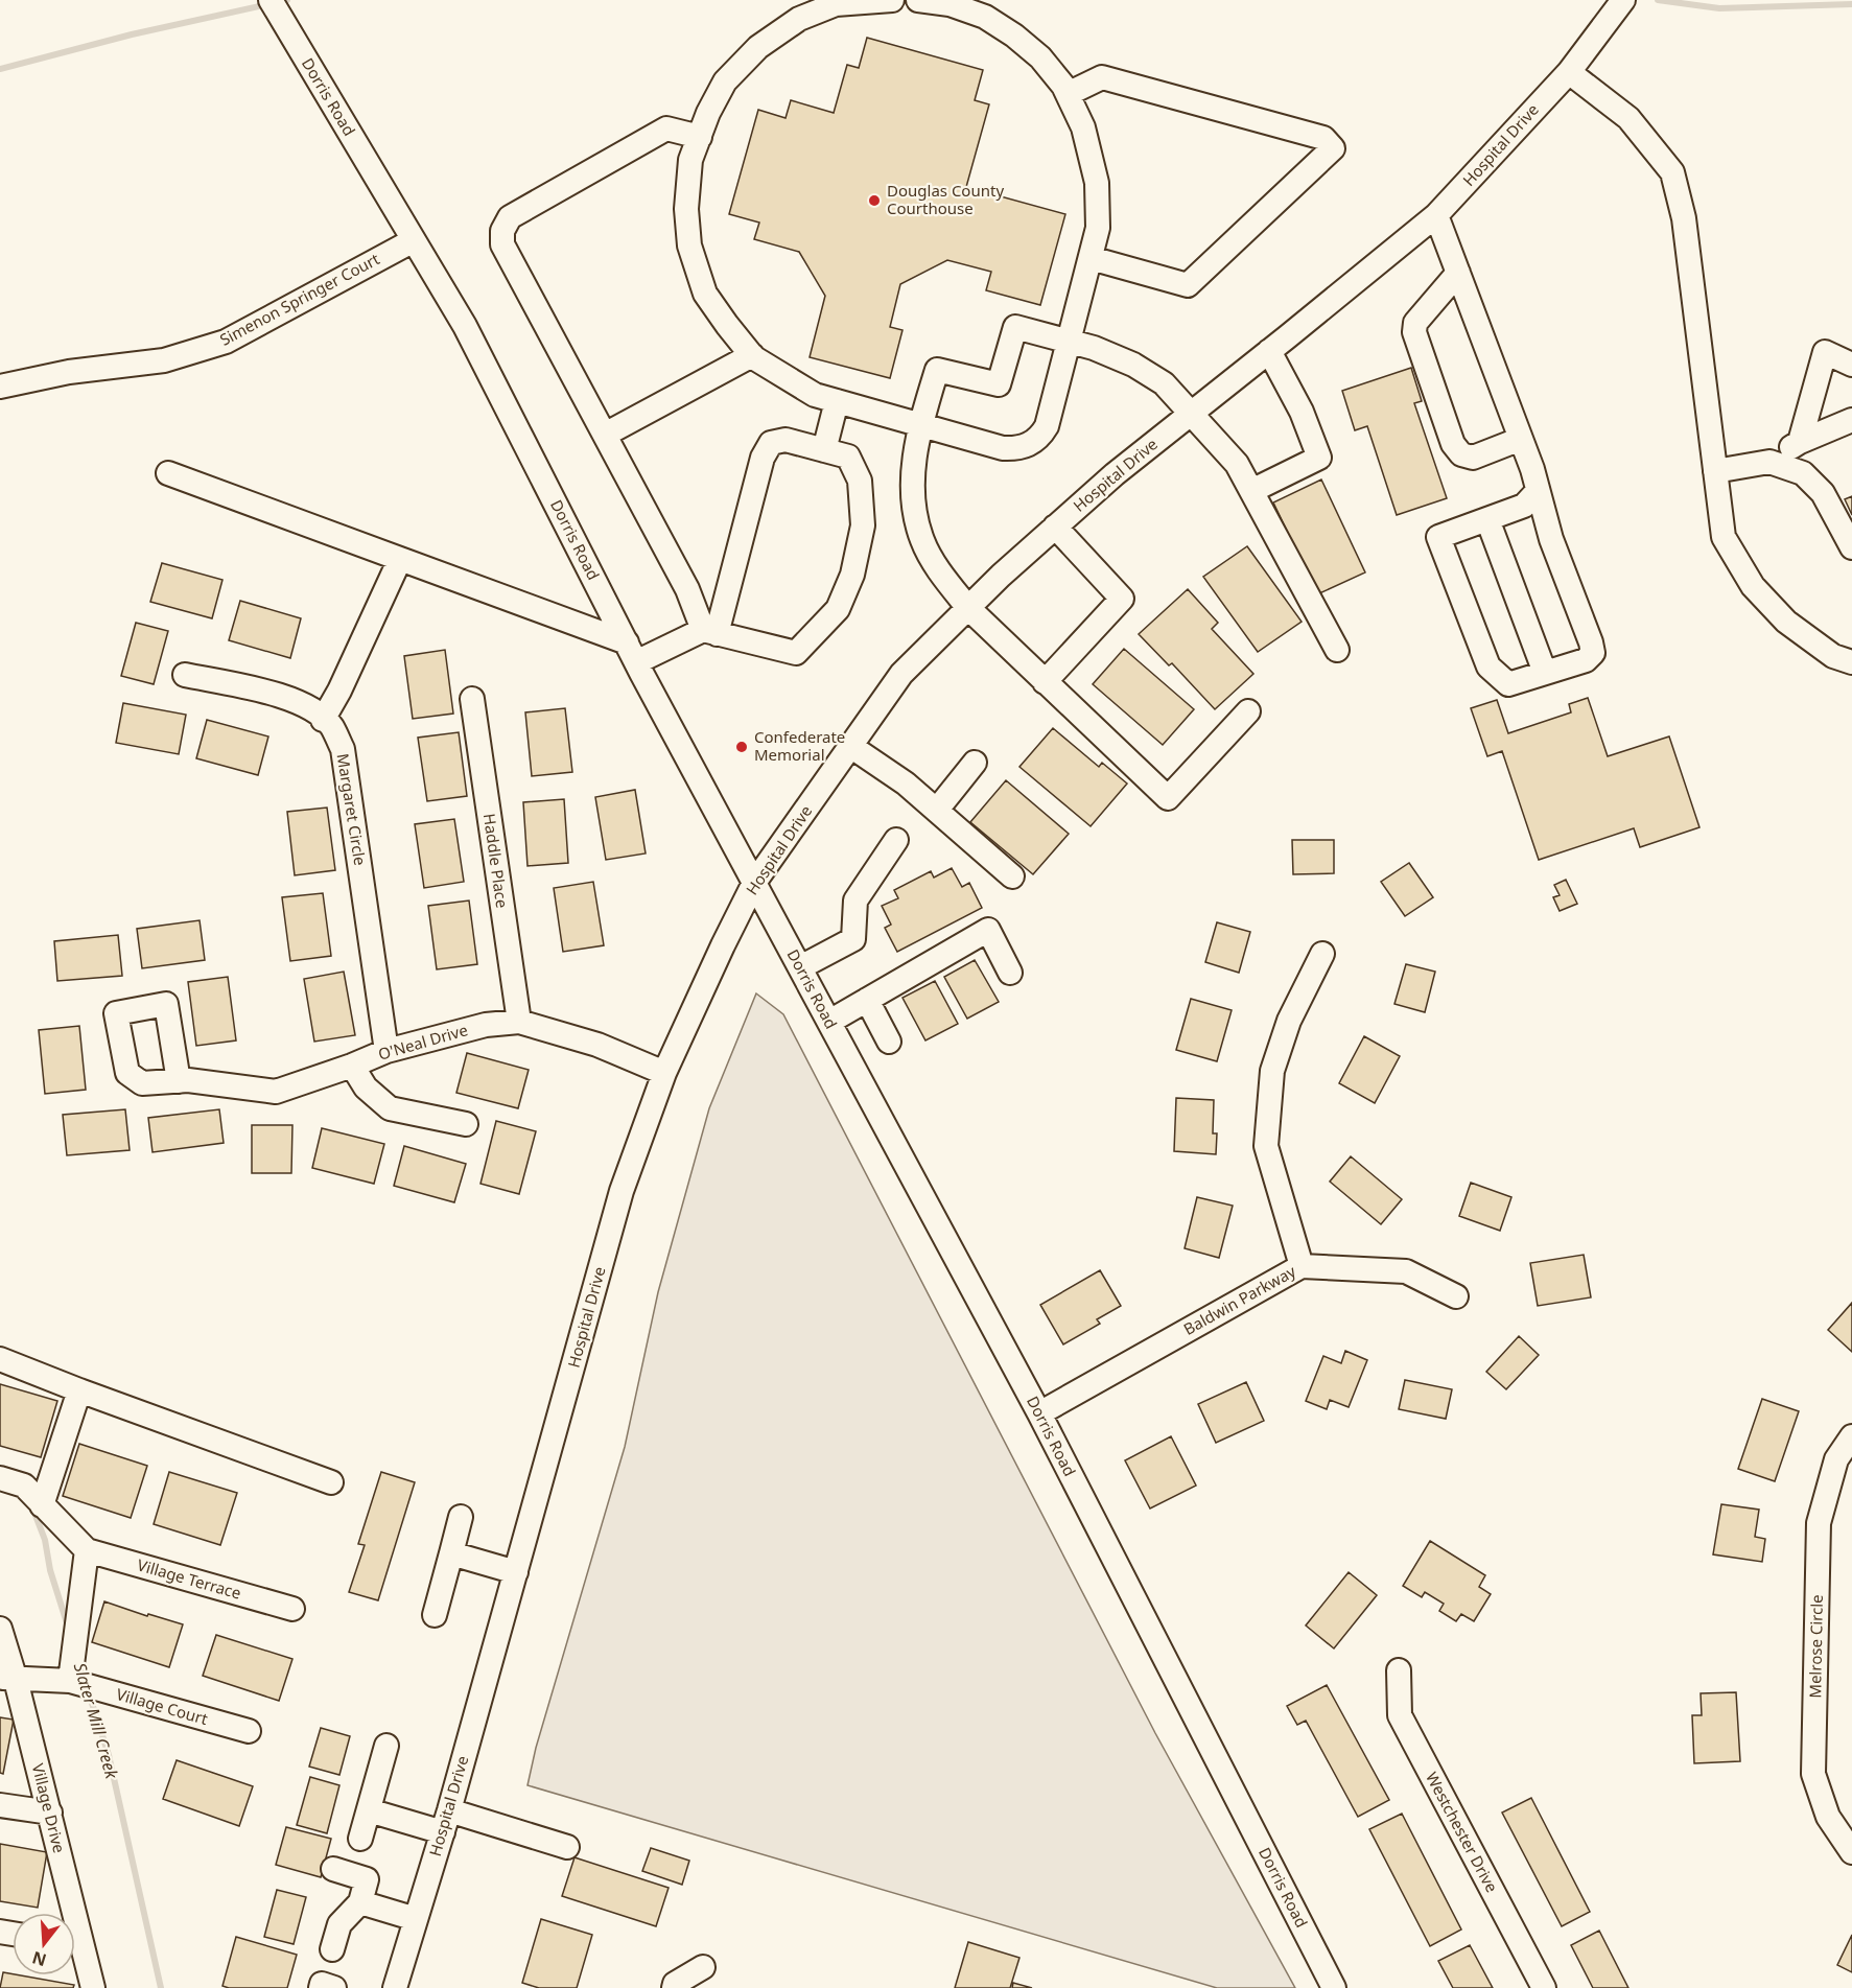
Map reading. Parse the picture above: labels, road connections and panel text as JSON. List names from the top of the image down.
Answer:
{
  "streets": {
    "street": [
      "Dorris Road",
      "Hospital Drive",
      "Simenon Springer Court",
      "Margaret Circle",
      "Haddle Place",
      "O'Neal Drive",
      "Baldwin Parkway",
      "Village Terrace",
      "Melrose Circle",
      "Village Court",
      "Village Drive",
      "Westchester Drive"
    ]
  },
  "crossings": [
    ["Dorris Road", "Hospital Drive"],
    ["Dorris Road", "Simenon Springer Court"],
    ["Dorris Road", "Baldwin Parkway"],
    ["Hospital Drive", "O'Neal Drive"],
    ["Margaret Circle", "O'Neal Drive"],
    ["Haddle Place", "O'Neal Drive"],
    ["Village Court", "Village Drive"]
  ],
  "water": ["Slater Mill Creek"],
  "places": ["Douglas County Courthouse", "Confederate Memorial"],
  "north": "bottom"
}
